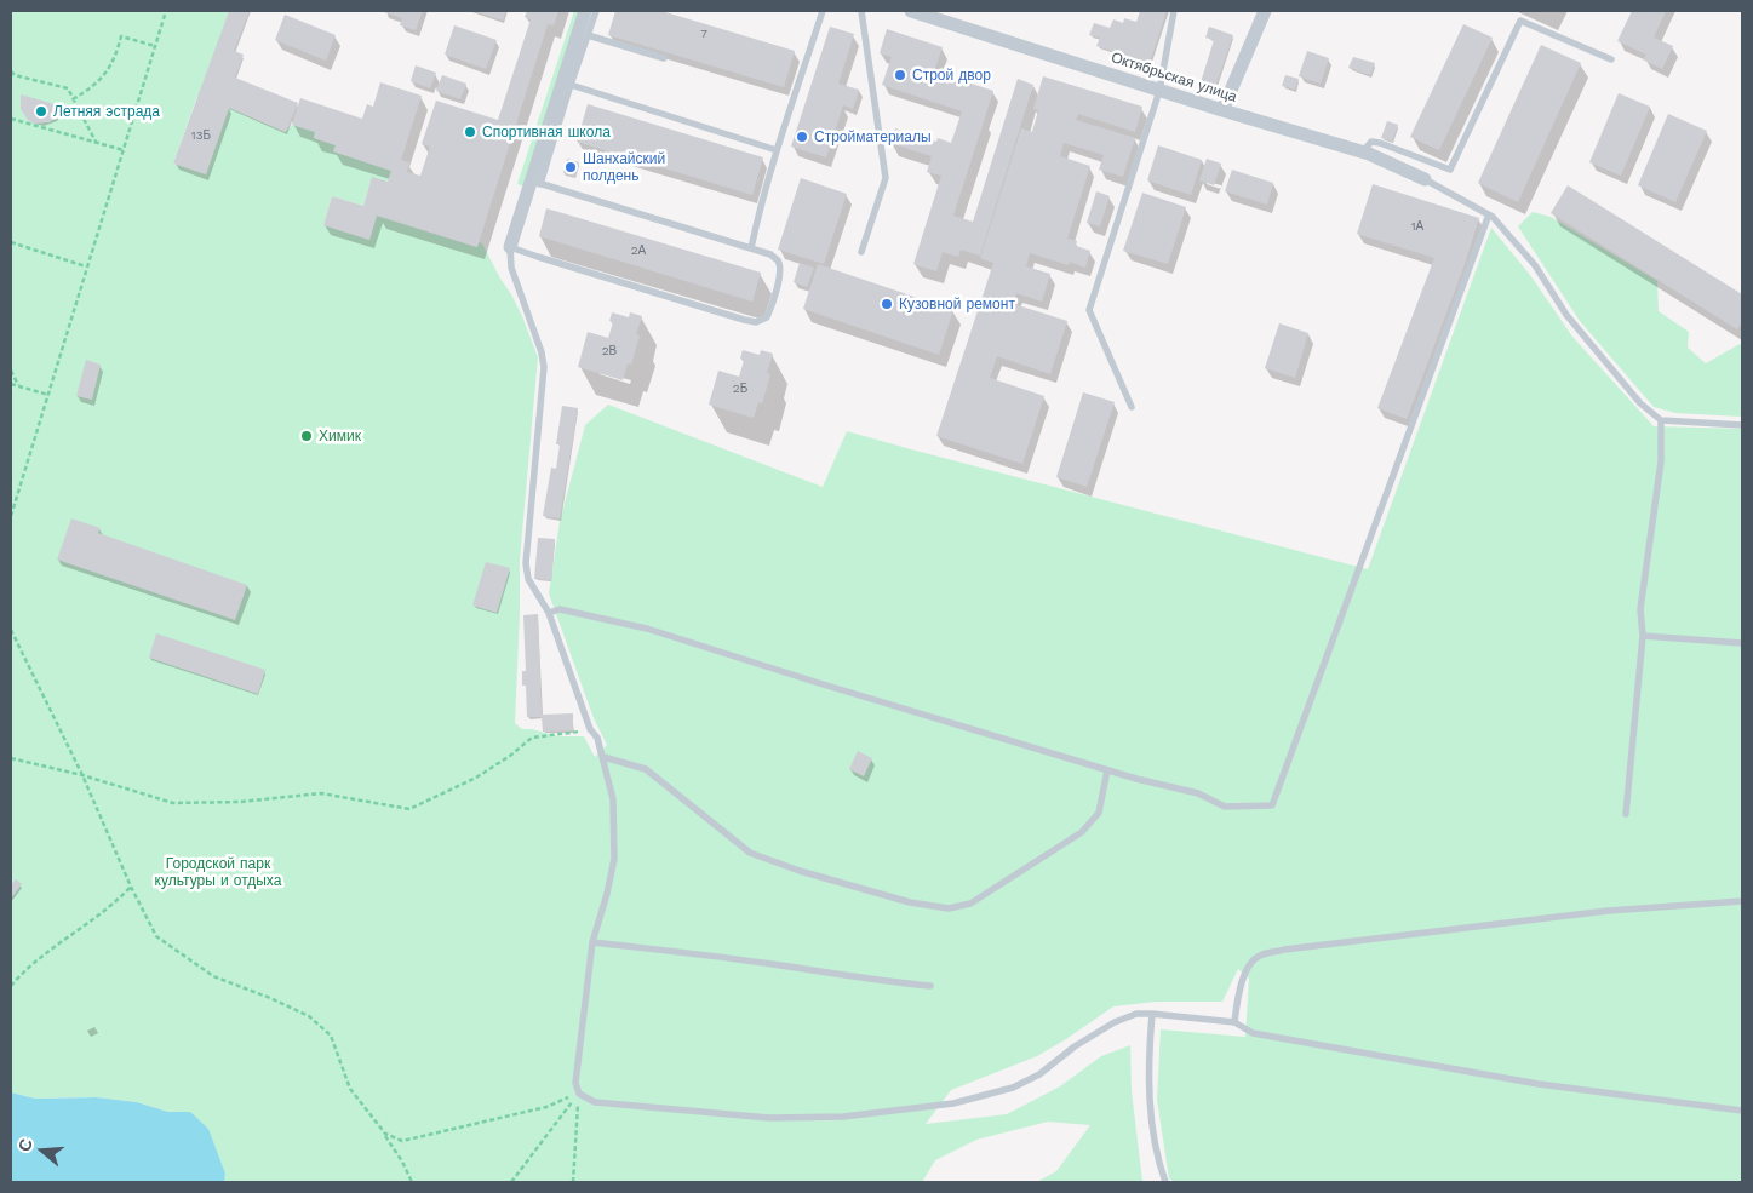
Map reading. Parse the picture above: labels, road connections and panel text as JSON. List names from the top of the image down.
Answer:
{
  "streets": {
    "street": ["Октябрьская улица"]
  },
  "parks": ["Городской парк культуры и отдыха"],
  "places": [
    "Строй двор",
    "Летняя эстрада",
    "Спортивная школа",
    "Стройматериалы",
    "Шанхайский полдень",
    "Кузовной ремонт",
    "Химик"
  ],
  "house_numbers": [
    "7",
    "13Б",
    "1А",
    "2А",
    "2В",
    "2Б"
  ],
  "north": "left"
}
